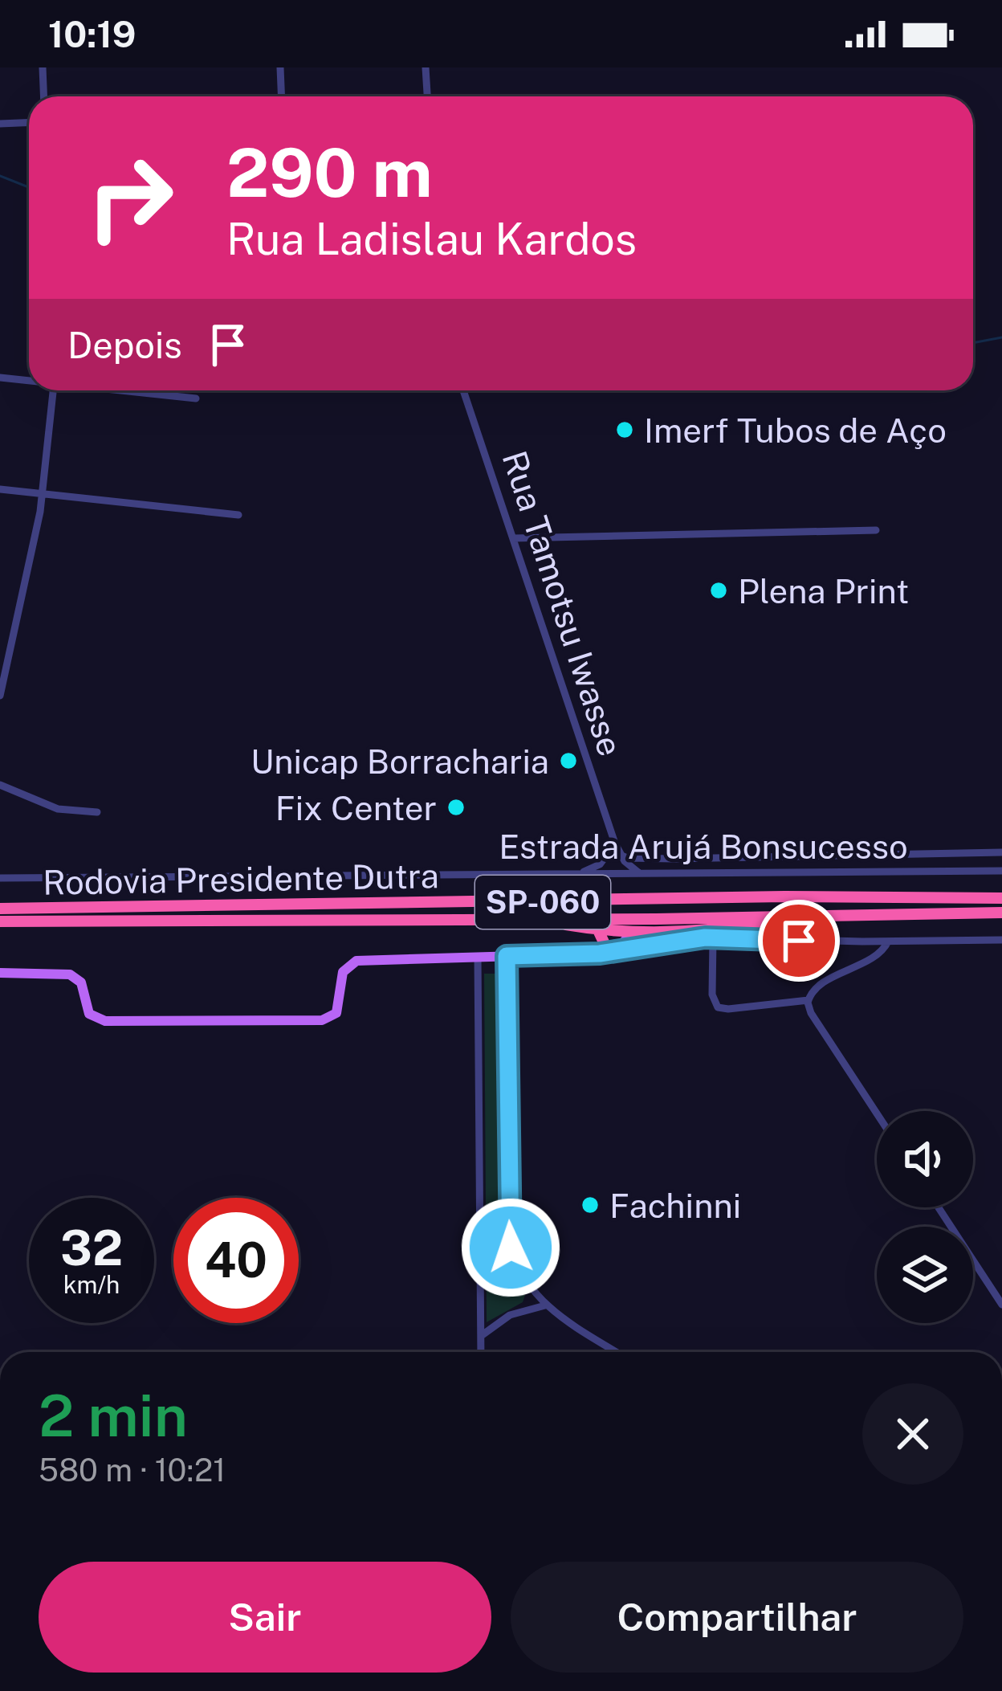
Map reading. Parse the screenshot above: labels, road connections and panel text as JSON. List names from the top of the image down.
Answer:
{
  "streets": {
    "highway": ["Rodovia Presidente Dutra", "SP-060"],
    "street": ["Rua Tamotsu Iwasse", "Estrada Arujá Bonsucesso"]
  },
  "crossings": [
    ["Rua Tamotsu Iwasse", "Estrada Arujá Bonsucesso"]
  ],
  "places": [
    "Imerf Tubos de Aço",
    "Plena Print",
    "Unicap Borracharia",
    "Fix Center",
    "Fachinni"
  ],
  "page": {
    "status": "10:19",
    "turn": ["290 m", "Rua Ladislau Kardos"],
    "then": "Depois",
    "speed": "32 km/h",
    "limit": "40",
    "heading": ["2 min", "580 m · 10:21"],
    "buttons": ["Sair", "Compartilhar"]
  }
}
